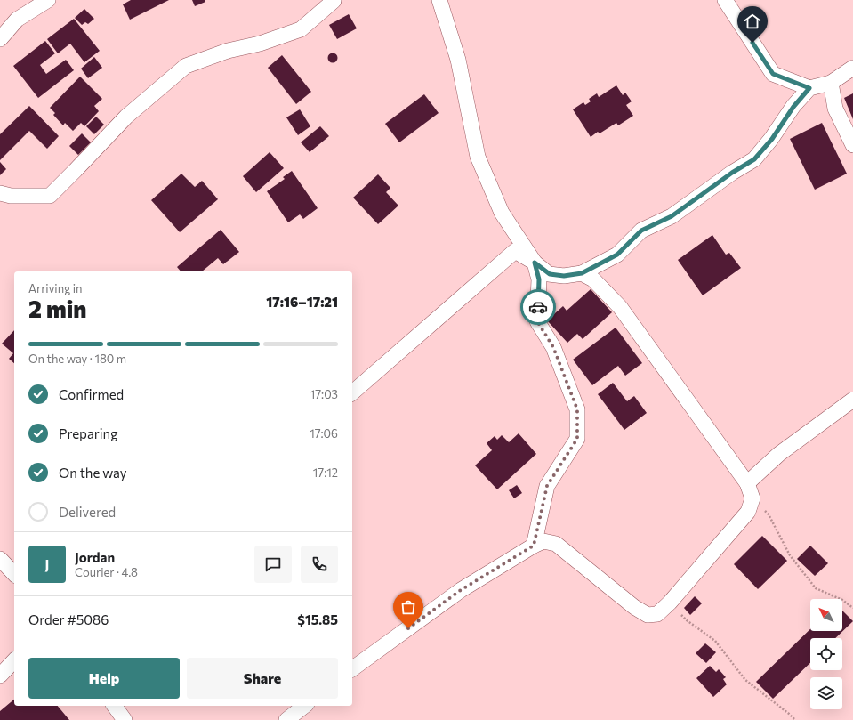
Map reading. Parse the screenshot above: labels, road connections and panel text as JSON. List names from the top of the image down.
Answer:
{
  "north": "top left",
  "page": {
    "heading": ["2 min", "Arriving in", "17:16–17:21"],
    "panel": [
      "Jordan",
      "Courier · 4.8",
      "Order #5086",
      "$15.85"
    ],
    "bar": "On the way · 180 m",
    "list": [
      ["Confirmed", "17:03"],
      ["Preparing", "17:06"],
      ["On the way", "17:12"],
      "Delivered"
    ],
    "round": "J",
    "buttons": ["Help", "Share"]
  }
}
